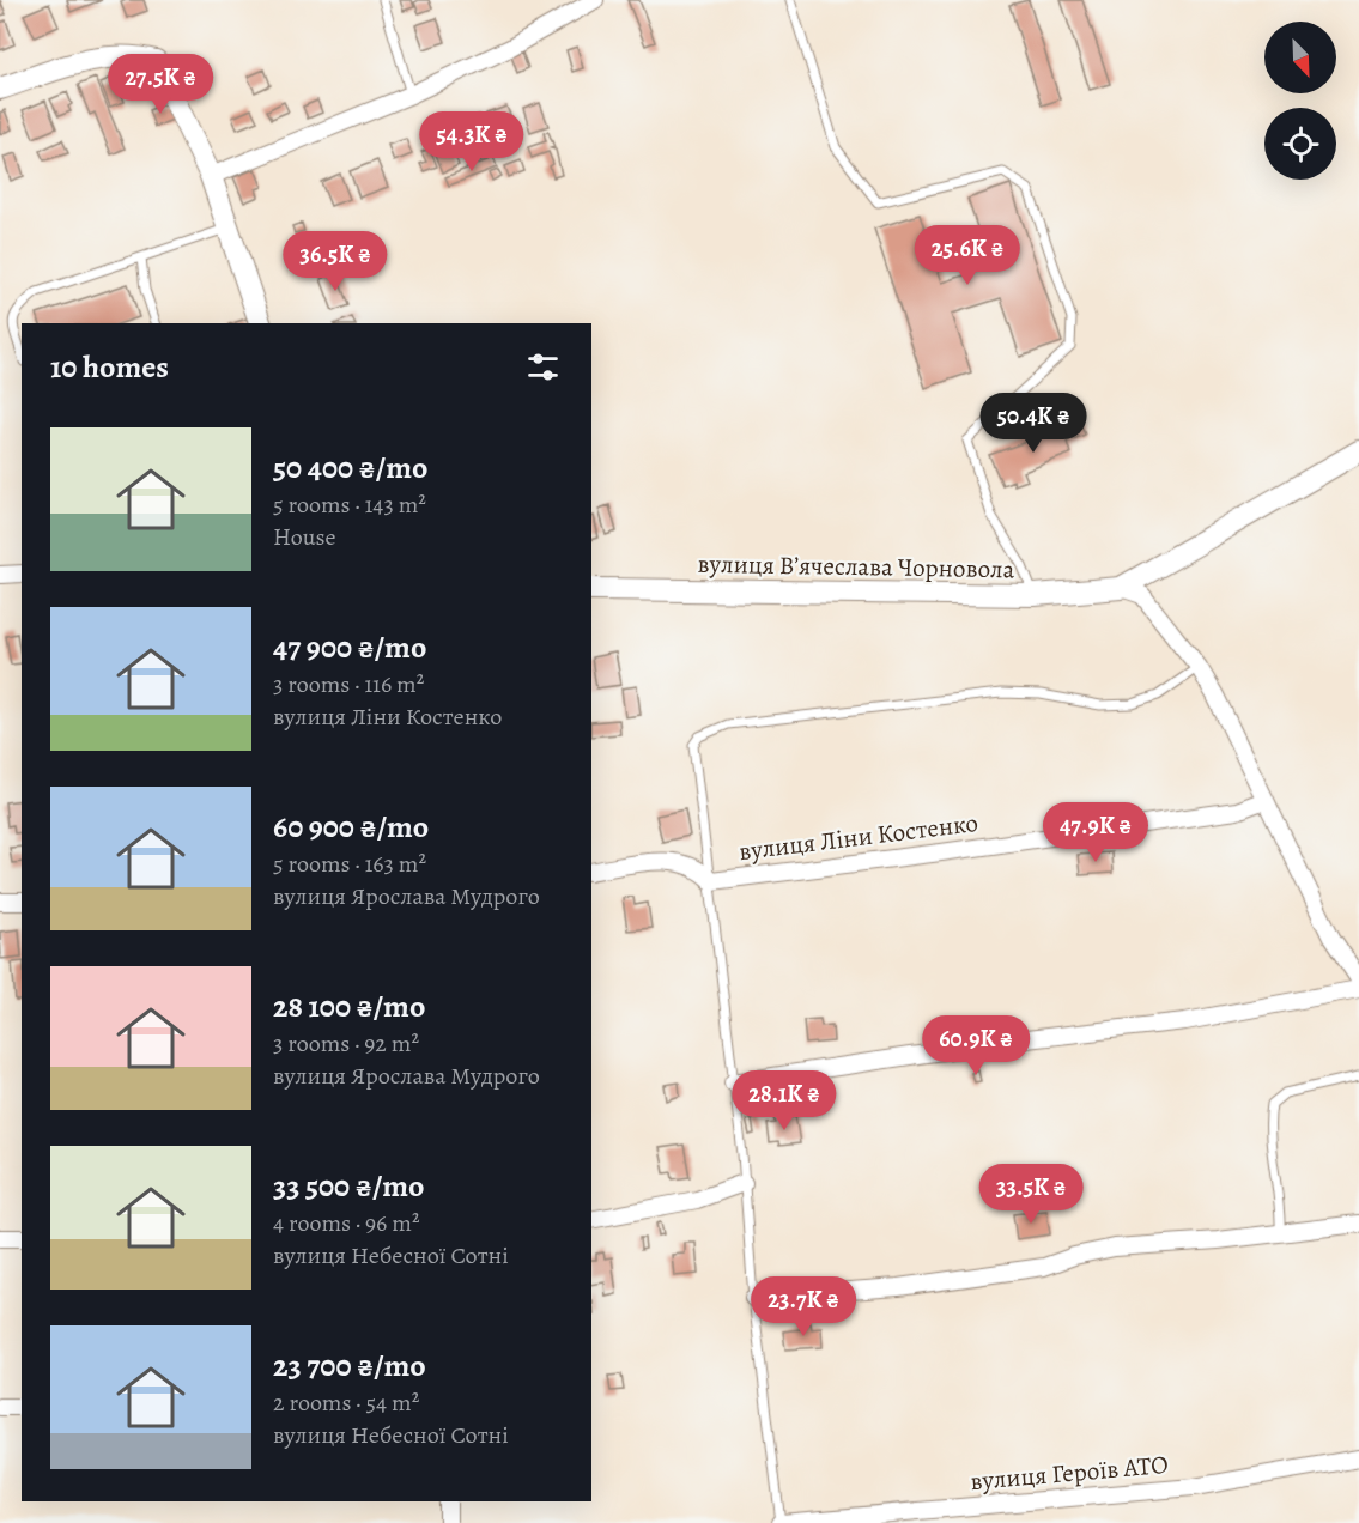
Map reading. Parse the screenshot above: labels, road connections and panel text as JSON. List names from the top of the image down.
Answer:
{
  "streets": {
    "street": ["вулиця Вʼячеслава Чорновола", "вулиця Ліни Костенко", "вулиця Героїв АТО"]
  },
  "north": "bottom right",
  "page": {
    "price": [
      "27.5K ₴",
      "54.3K ₴",
      "25.6K ₴",
      "36.5K ₴",
      "50.4K ₴",
      "47.9K ₴",
      "60.9K ₴",
      "28.1K ₴",
      "33.5K ₴",
      "23.7K ₴"
    ],
    "heading": "10 homes",
    "list": [
      {
        "name": "50 400 ₴/mo",
        "note": "5 rooms · 143 m² · House"
      },
      {
        "name": "47 900 ₴/mo",
        "note": "3 rooms · 116 m² · вулиця Ліни Костенко"
      },
      {
        "name": "60 900 ₴/mo",
        "note": "5 rooms · 163 m² · вулиця Ярослава Мудрого"
      },
      {
        "name": "28 100 ₴/mo",
        "note": "3 rooms · 92 m² · вулиця Ярослава Мудрого"
      },
      {
        "name": "33 500 ₴/mo",
        "note": "4 rooms · 96 m² · вулиця Небесної Сотні"
      },
      {
        "name": "23 700 ₴/mo",
        "note": "2 rooms · 54 m² · вулиця Небесної Сотні"
      }
    ]
  }
}
